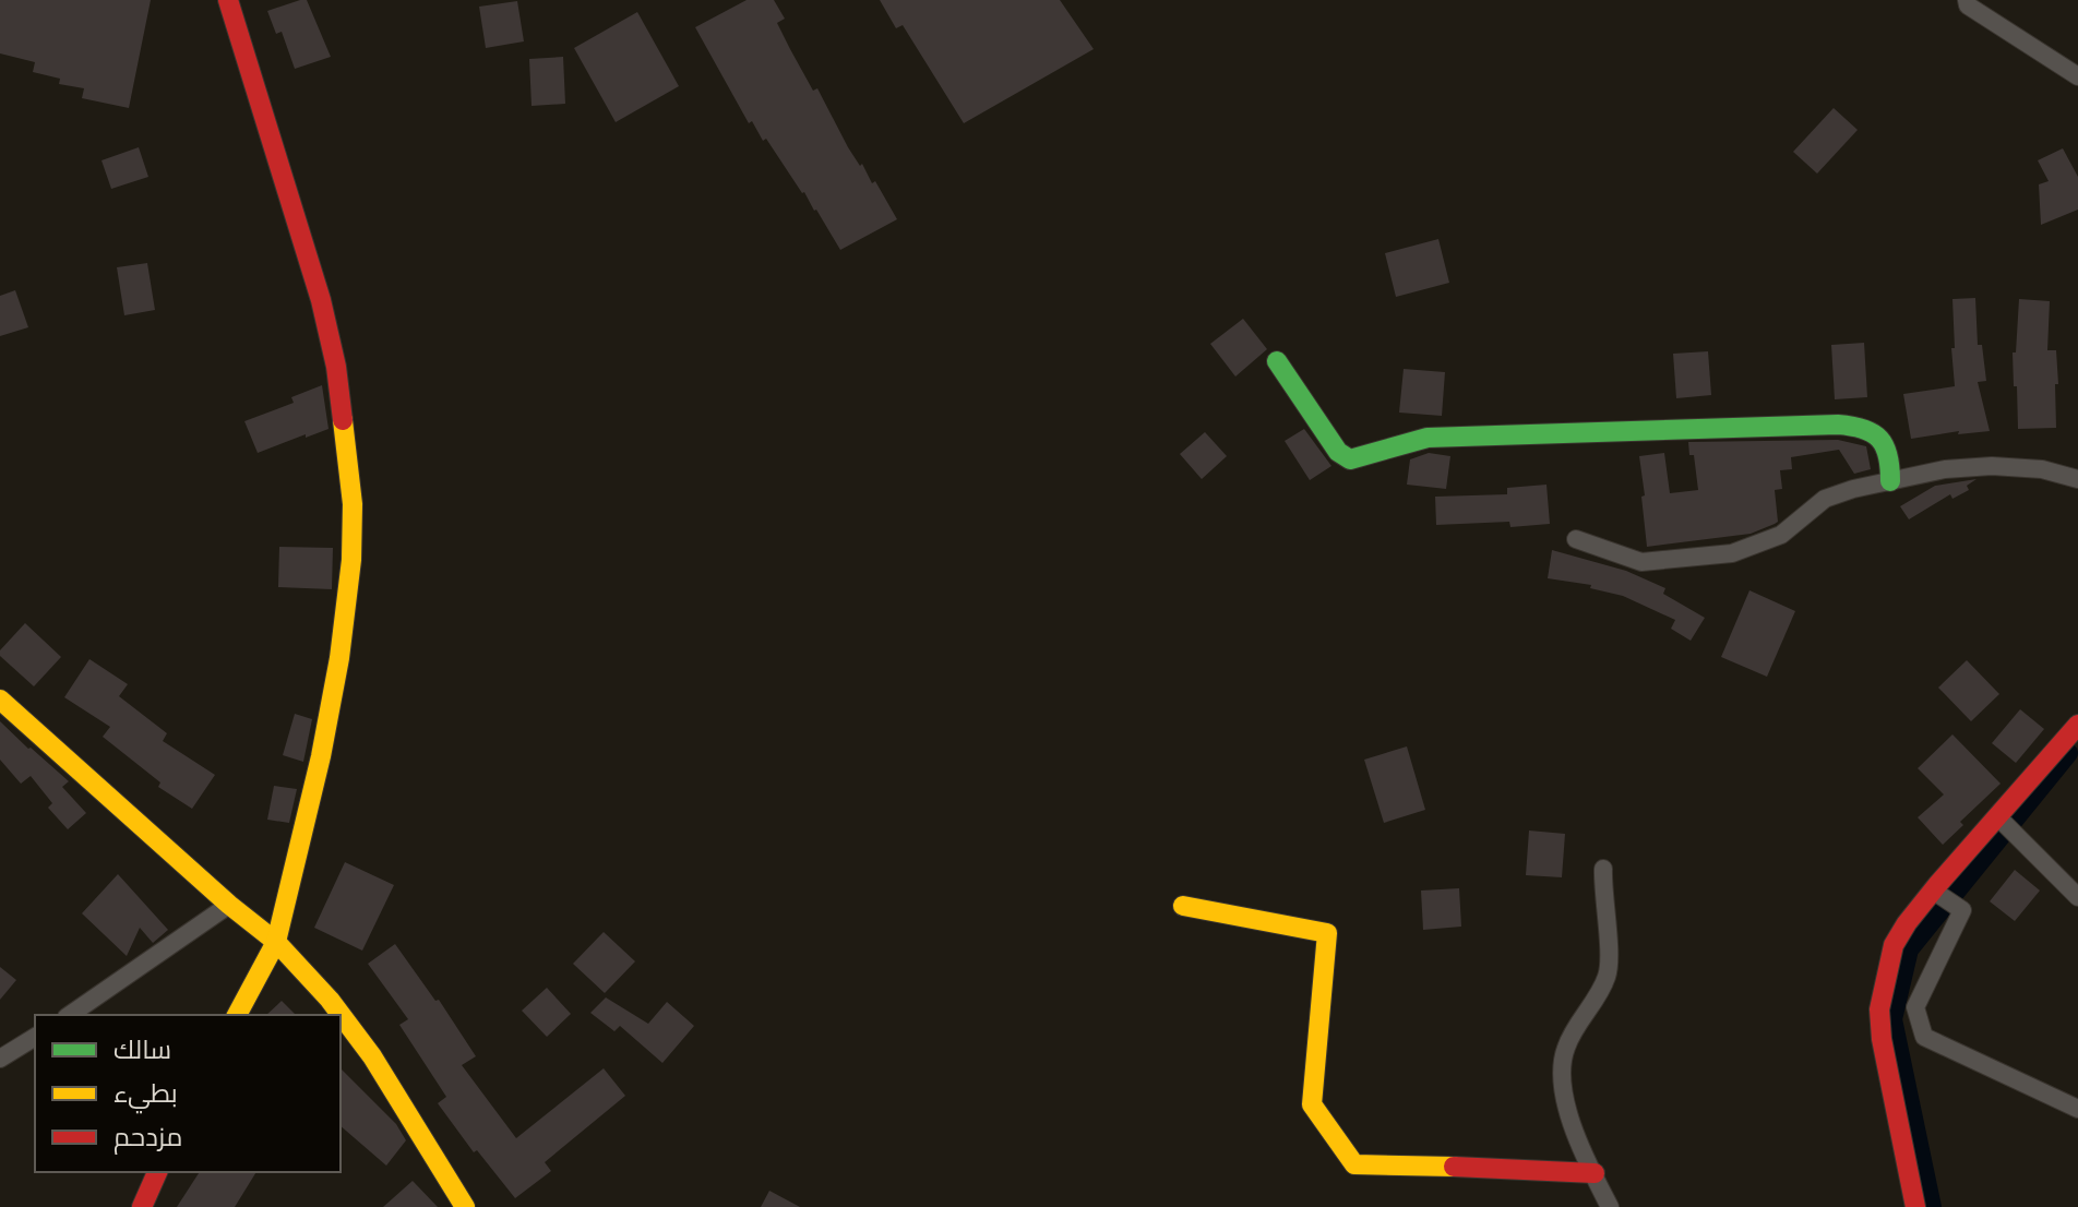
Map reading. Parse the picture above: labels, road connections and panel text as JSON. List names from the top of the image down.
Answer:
{
  "legend": ["سالك", "بطيء", "مزدحم"]
}
